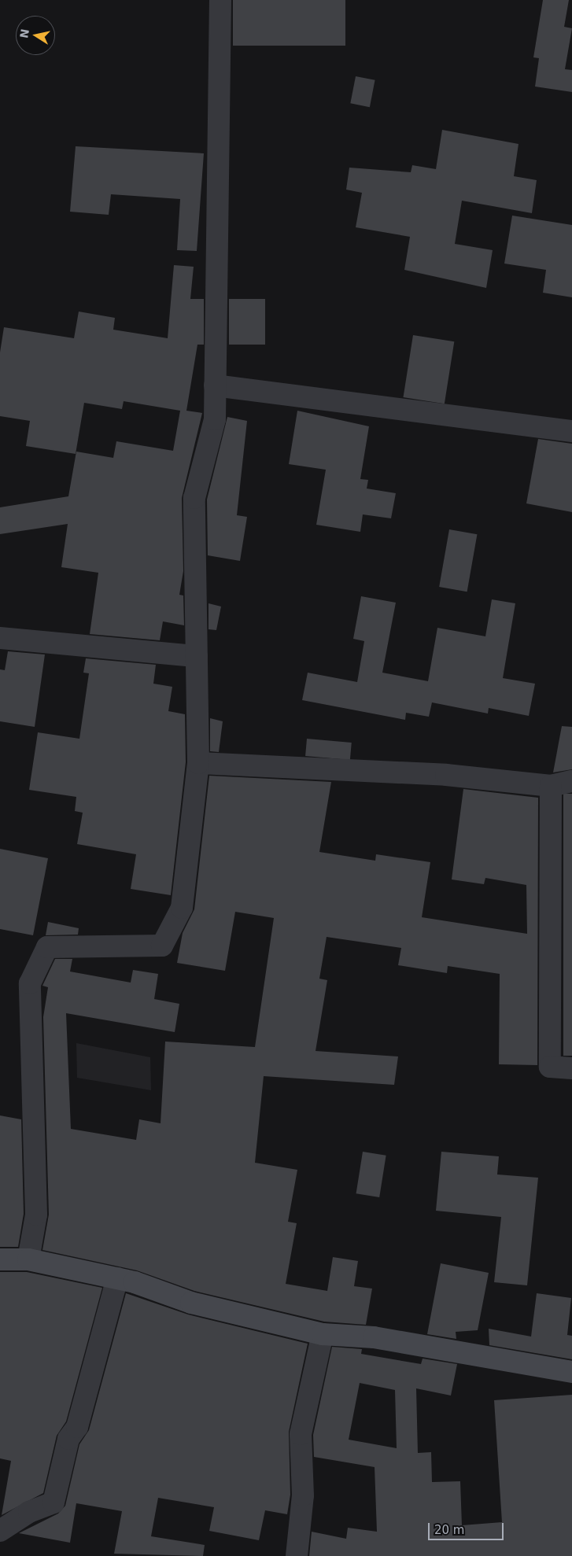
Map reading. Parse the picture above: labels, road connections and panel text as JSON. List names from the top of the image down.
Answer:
{
  "scale_bar": "20 m",
  "north": "left"
}
